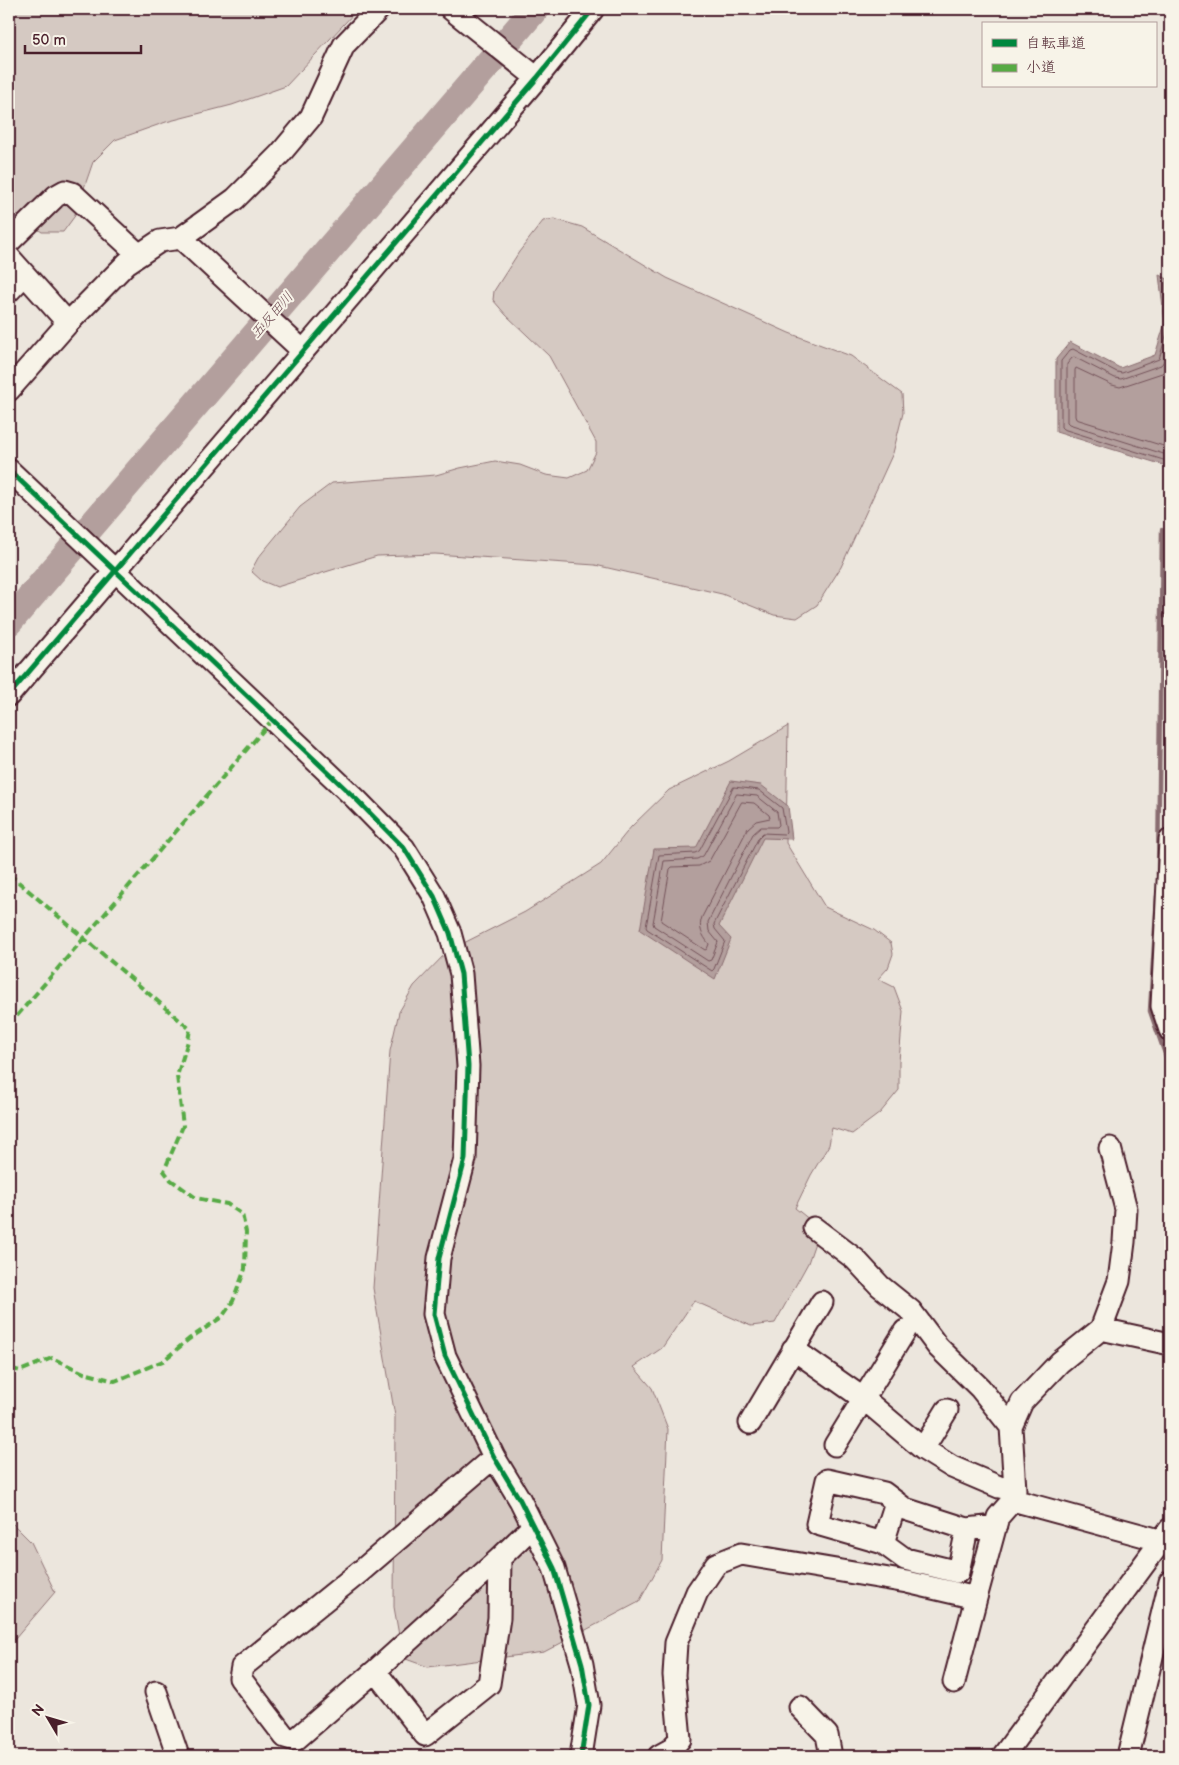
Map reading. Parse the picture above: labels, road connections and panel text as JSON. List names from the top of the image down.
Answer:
{
  "water": ["五反田川"],
  "legend": ["自転車道", "小道"],
  "scale_bar": "50 m",
  "north": "top left"
}
